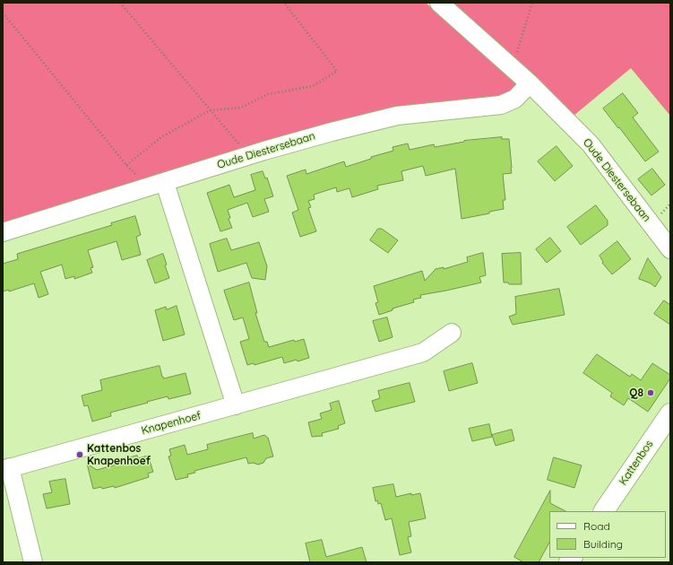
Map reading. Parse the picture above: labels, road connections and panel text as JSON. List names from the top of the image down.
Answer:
{
  "streets": {
    "main road": ["Kattenbos"],
    "street": ["Oude Diestersebaan", "Knapenhoef"]
  },
  "places": ["Q8", "Kattenbos Knapenhoef"],
  "legend": ["Road", "Building"]
}
